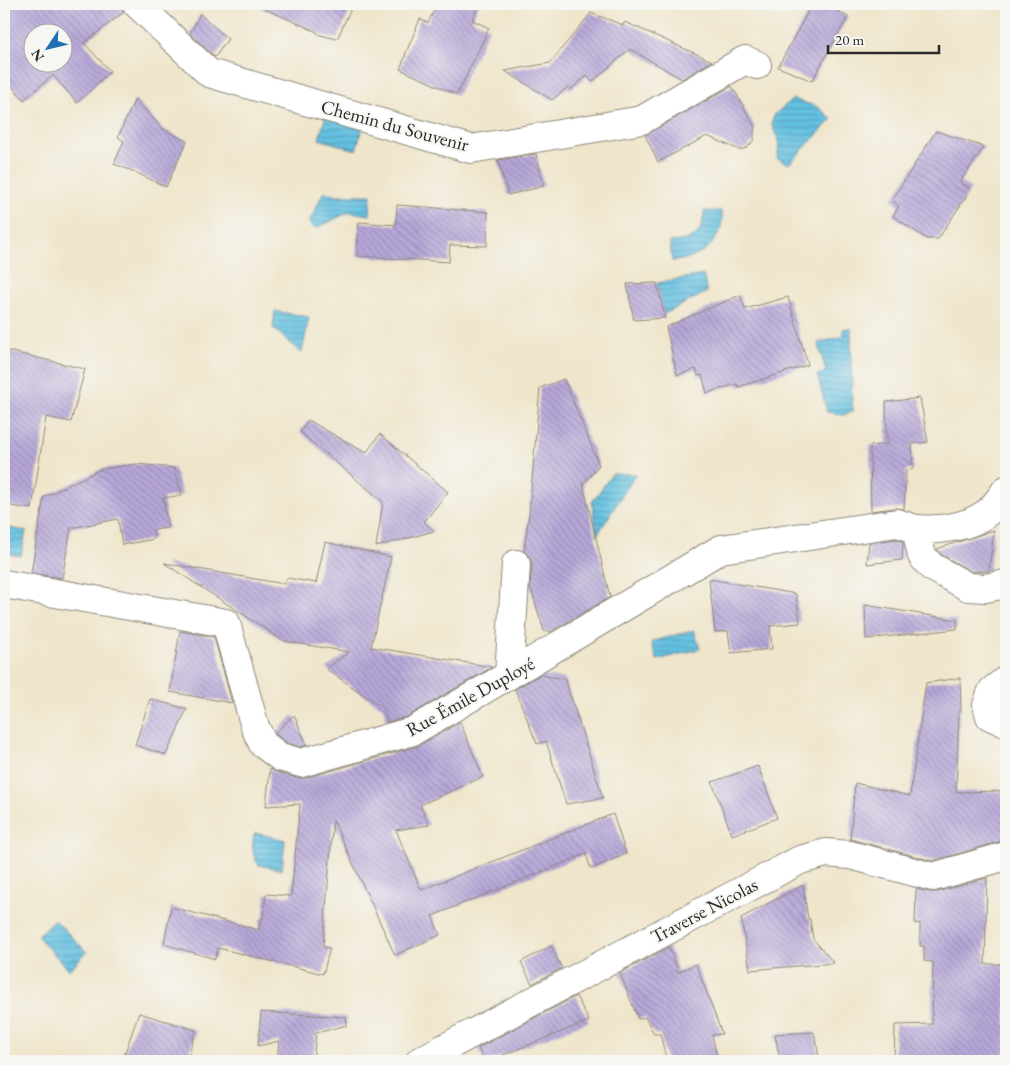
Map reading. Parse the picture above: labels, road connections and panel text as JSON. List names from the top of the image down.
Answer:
{
  "streets": {
    "street": ["Chemin du Souvenir", "Rue Émile Duployé", "Traverse Nicolas"]
  },
  "scale_bar": "20 m",
  "north": "bottom left"
}
